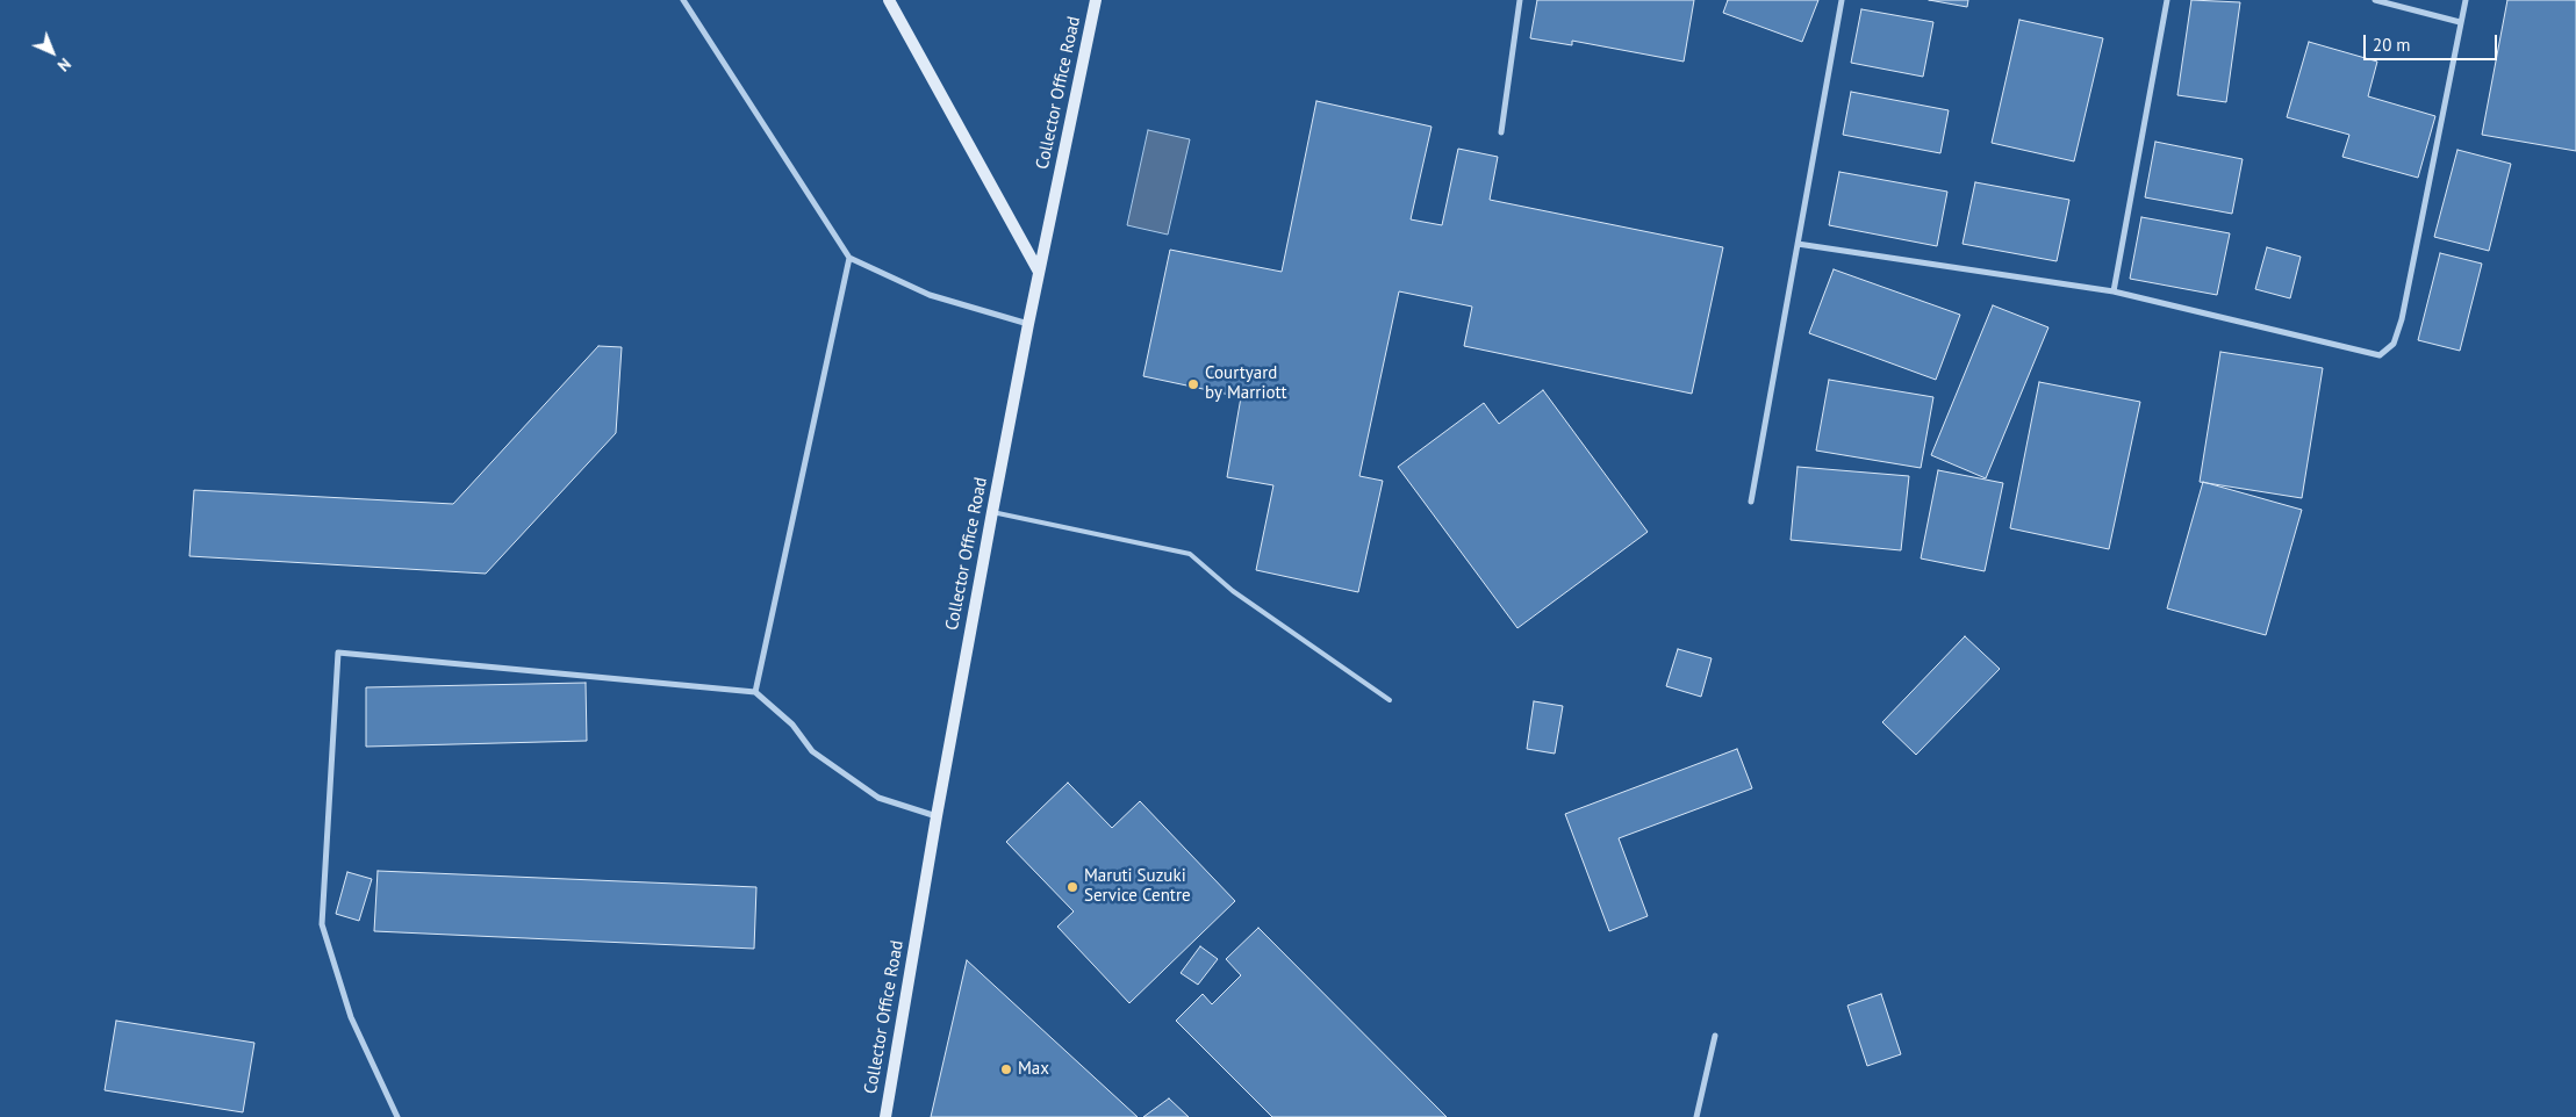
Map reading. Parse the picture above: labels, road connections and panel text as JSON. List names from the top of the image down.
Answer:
{
  "streets": {
    "main road": ["Collector Office Road"]
  },
  "places": ["Courtyard by Marriott", "Maruti Suzuki Service Centre", "Max"],
  "scale_bar": "20 m",
  "north": "bottom right"
}
